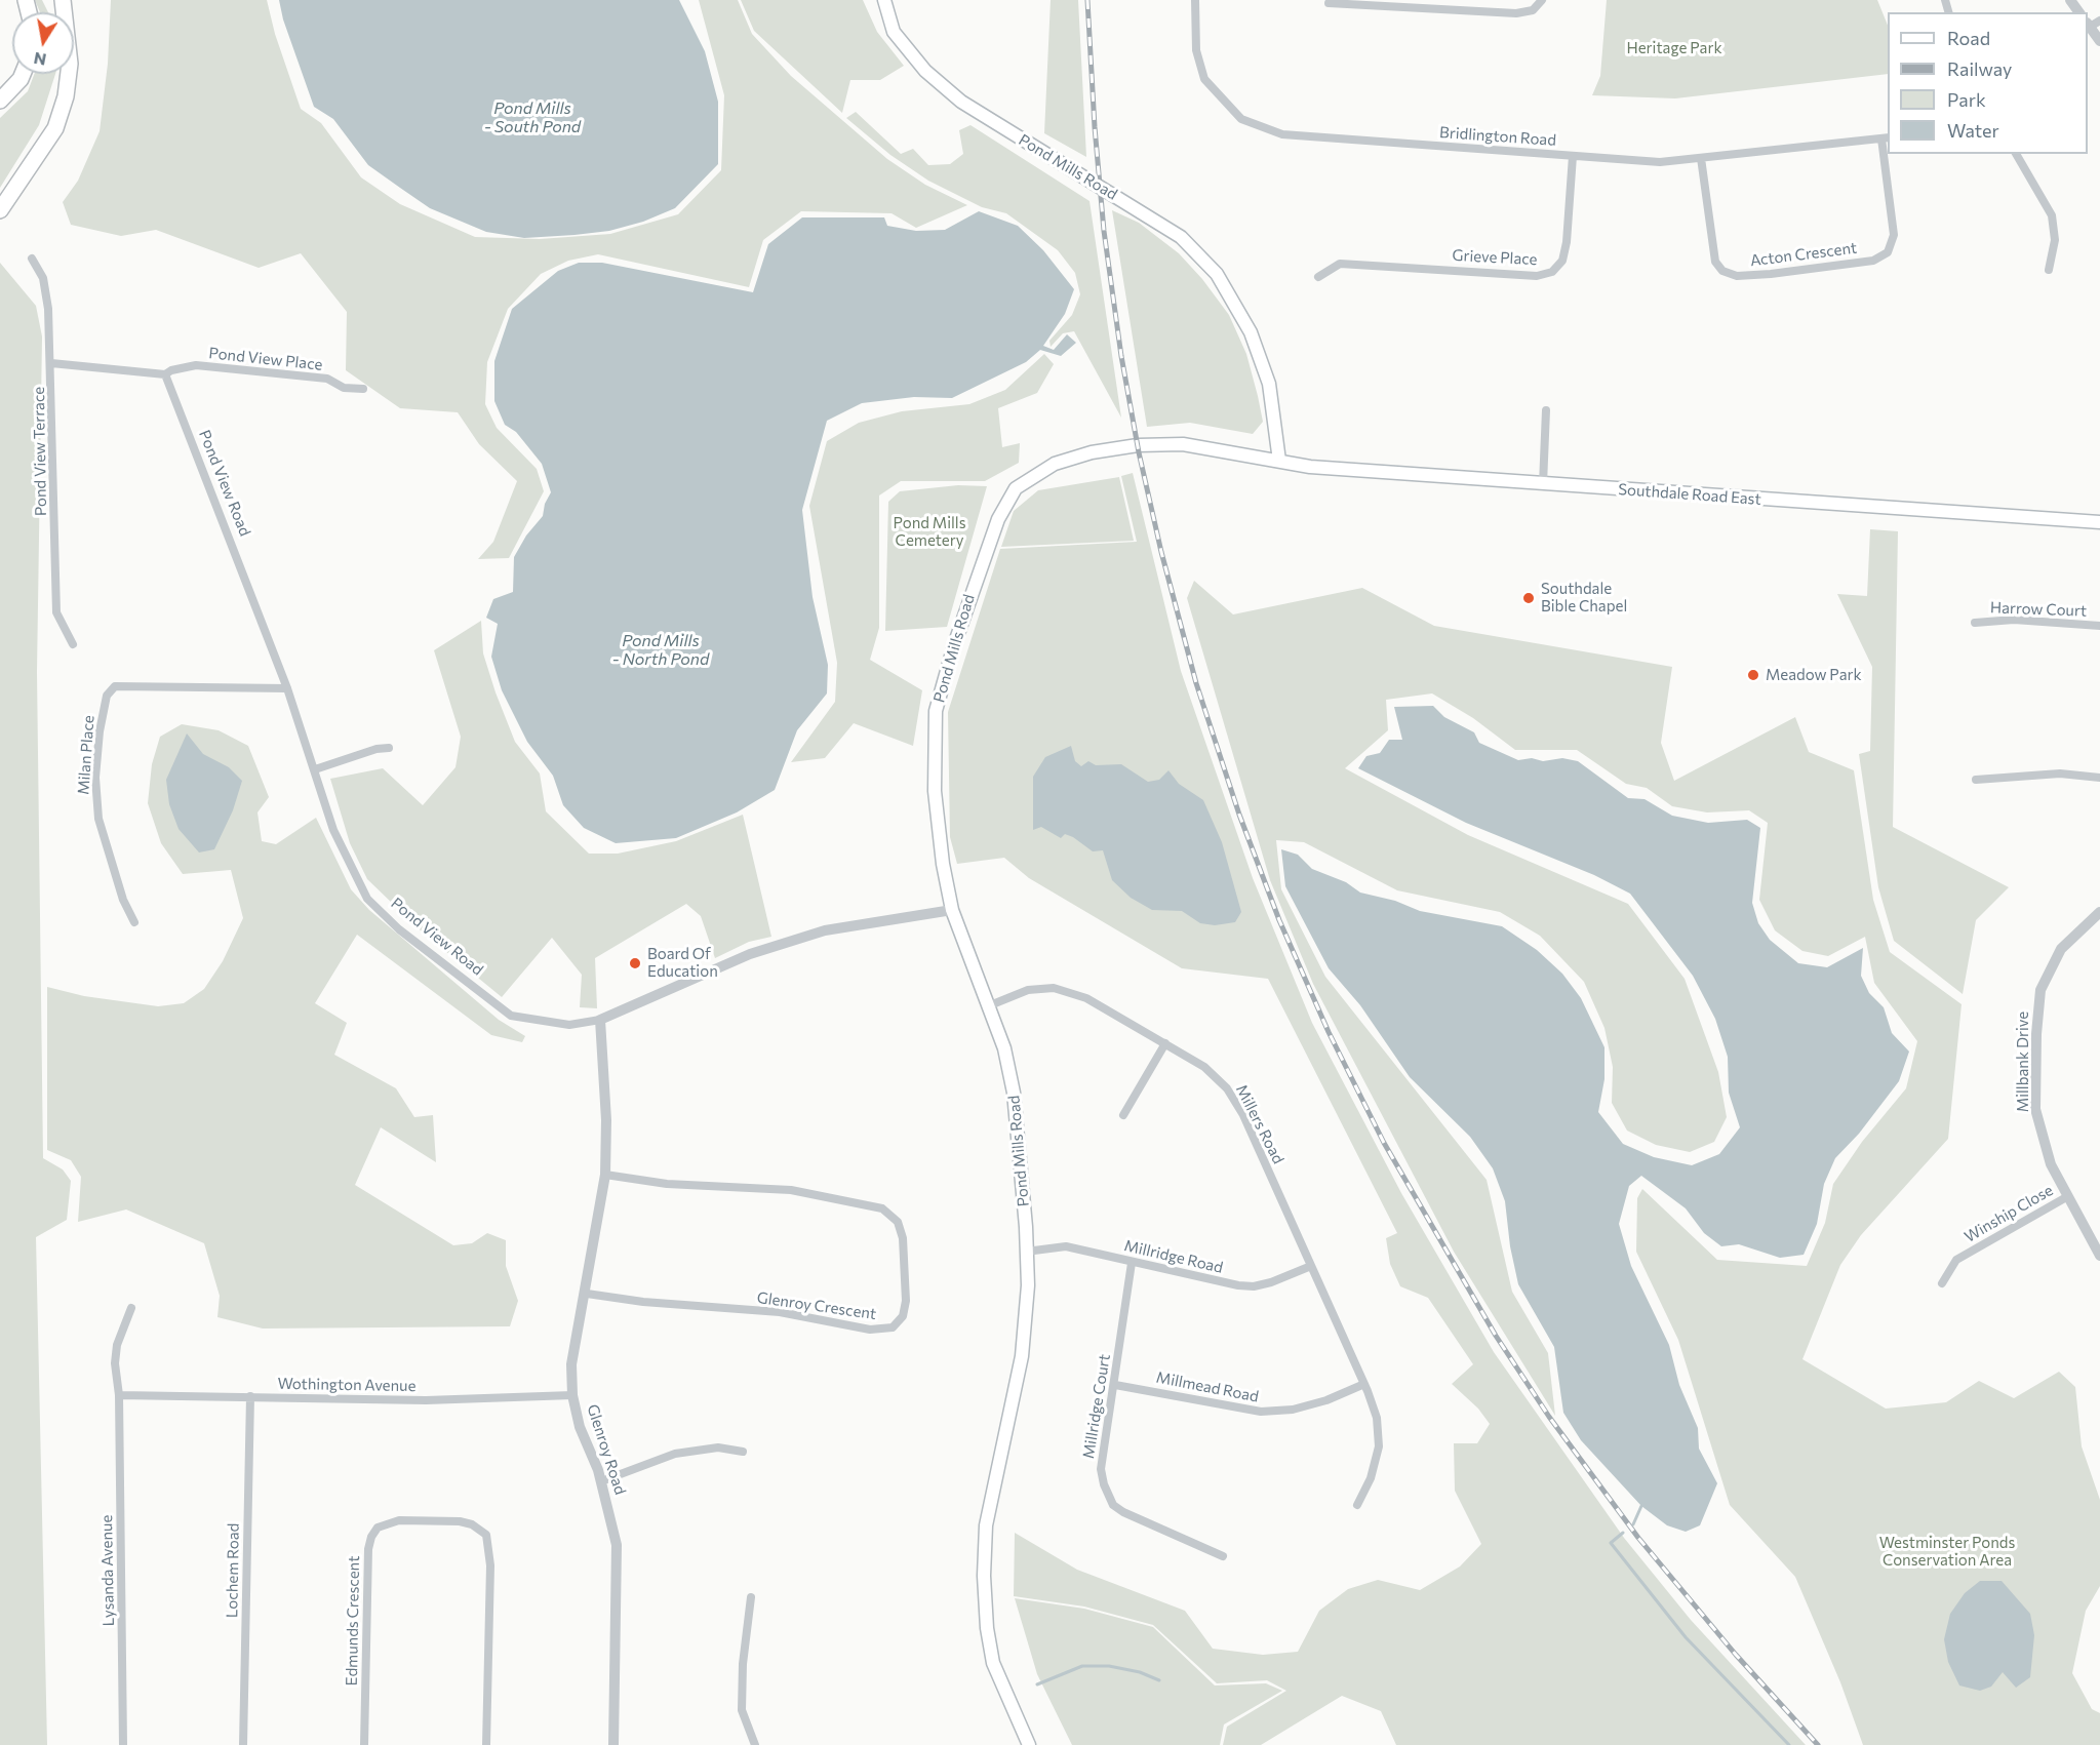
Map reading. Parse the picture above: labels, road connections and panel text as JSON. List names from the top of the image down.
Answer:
{
  "streets": {
    "main road": ["Pond Mills Road", "Southdale Road East"],
    "street": [
      "Bridlington Road",
      "Acton Crescent",
      "Grieve Place",
      "Pond View Place",
      "Pond View Terrace",
      "Pond View Road",
      "Harrow Court",
      "Milan Place",
      "Millbank Drive",
      "Millers Road",
      "Winship Close",
      "Millridge Road",
      "Glenroy Crescent",
      "Wothington Avenue",
      "Millmead Road",
      "Millridge Court",
      "Glenroy Road",
      "Lysanda Avenue",
      "Lochem Road",
      "Edmunds Crescent"
    ]
  },
  "crossings": [
    ["Bridlington Road", "Acton Crescent"],
    ["Bridlington Road", "Grieve Place"],
    ["Pond Mills Road", "Pond View Road"],
    ["Pond Mills Road", "Southdale Road East"],
    ["Pond Mills Road", "Millers Road"],
    ["Pond Mills Road", "Millridge Road"],
    ["Pond View Place", "Pond View Road"],
    ["Pond View Road", "Milan Place"],
    ["Pond View Road", "Glenroy Road"],
    ["Millbank Drive", "Winship Close"],
    ["Millers Road", "Millridge Road"],
    ["Millers Road", "Millmead Road"],
    ["Millridge Road", "Millridge Court"],
    ["Glenroy Crescent", "Glenroy Road"],
    ["Wothington Avenue", "Glenroy Road"],
    ["Wothington Avenue", "Lysanda Avenue"],
    ["Wothington Avenue", "Lochem Road"],
    ["Millmead Road", "Millridge Court"]
  ],
  "water": ["Pond Mills - South Pond", "Pond Mills - North Pond"],
  "parks": ["Heritage Park", "Pond Mills Cemetery", "Westminster Ponds Conservation Area"],
  "places": ["Southdale Bible Chapel", "Meadow Park", "Board Of Education"],
  "legend": [
    "Road",
    "Railway",
    "Park",
    "Water"
  ],
  "north": "bottom"
}
